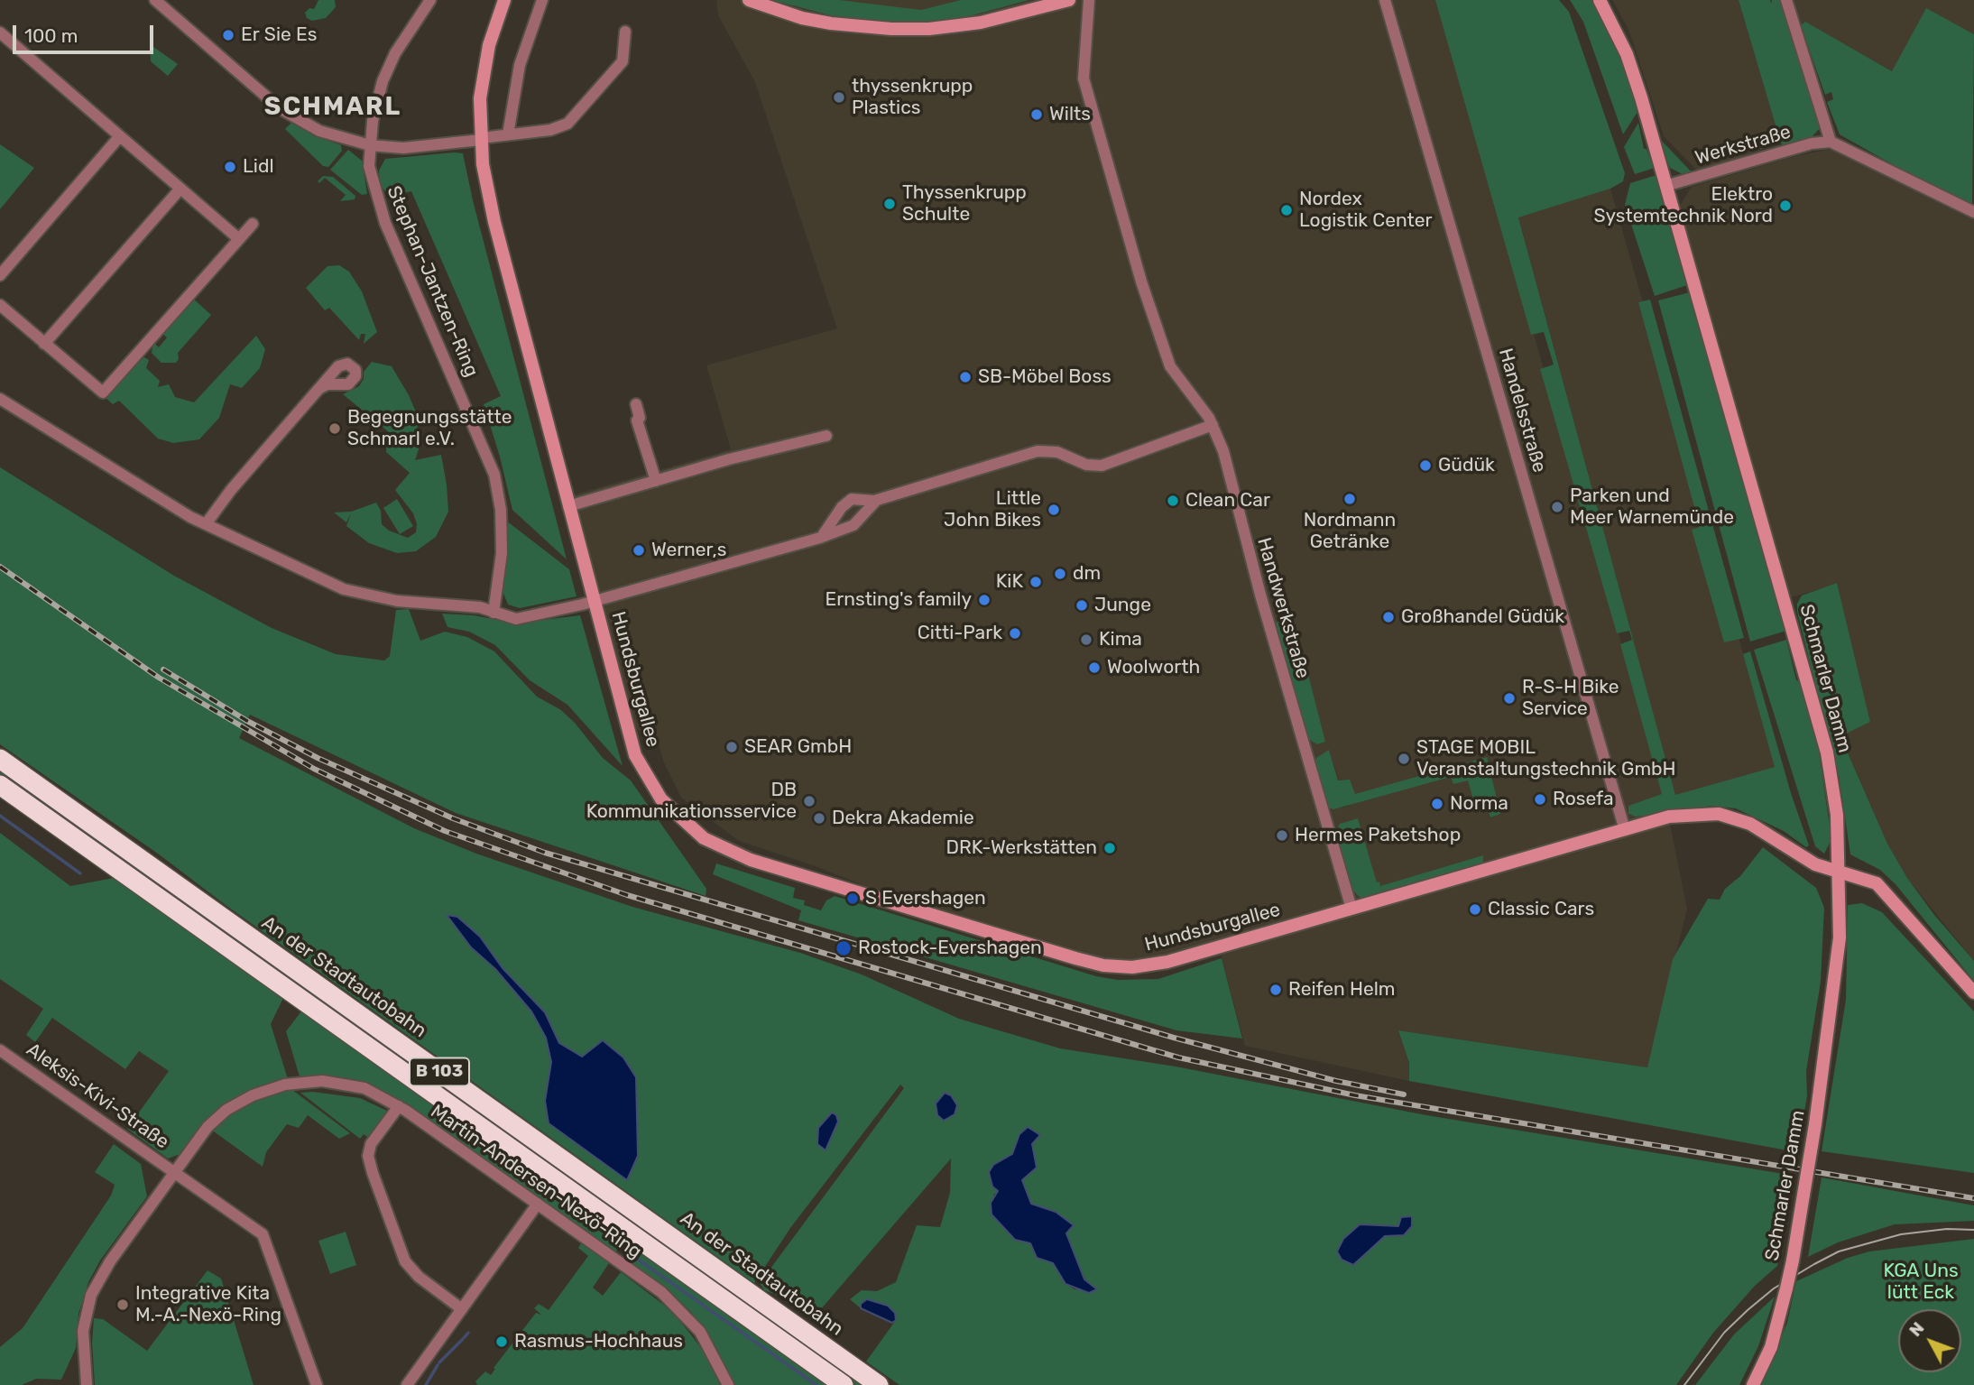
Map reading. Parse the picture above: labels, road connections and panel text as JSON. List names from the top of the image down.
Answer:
{
  "streets": {
    "highway": ["An der Stadtautobahn", "B 103"],
    "street": [
      "Werkstraße",
      "Stephan-Jantzen-Ring",
      "Handelsstraße",
      "Handwerkstraße",
      "Schmarler Damm",
      "Hundsburgallee",
      "Aleksis-Kivi-Straße",
      "Martin-Andersen-Nexö-Ring"
    ]
  },
  "crossings": [
    ["Werkstraße", "Schmarler Damm"],
    ["Handelsstraße", "Hundsburgallee"],
    ["Handwerkstraße", "Hundsburgallee"],
    ["Schmarler Damm", "Hundsburgallee"],
    ["Aleksis-Kivi-Straße", "Martin-Andersen-Nexö-Ring"]
  ],
  "districts": ["SCHMARL"],
  "parks": ["KGA Uns lütt Eck"],
  "places": [
    "Er Sie Es",
    "thyssenkrupp Plastics",
    "Wilts",
    "Lidl",
    "Thyssenkrupp Schulte",
    "Elektro Systemtechnik Nord",
    "Nordex Logistik Center",
    "SB-Möbel Boss",
    "Begegnungsstätte Schmarl e.V.",
    "Güdük",
    "Nordmann Getränke",
    "Clean Car",
    "Parken und Meer Warnemünde",
    "Little John Bikes",
    "Werner,s",
    "dm",
    "KiK",
    "Ernsting's family",
    "Junge",
    "Großhandel Güdük",
    "Citti-Park",
    "Kima",
    "Woolworth",
    "R-S-H Bike Service",
    "SEAR GmbH",
    "STAGE MOBIL Veranstaltungstechnik GmbH",
    "Rosefa",
    "DB Kommunikationsservice",
    "Norma",
    "Dekra Akademie",
    "Hermes Paketshop",
    "DRK-Werkstätten",
    "S Evershagen",
    "Classic Cars",
    "Rostock-Evershagen",
    "Reifen Helm",
    "Integrative Kita M.-A.-Nexö-Ring",
    "Rasmus-Hochhaus"
  ],
  "scale_bar": "100 m",
  "north": "top left"
}
